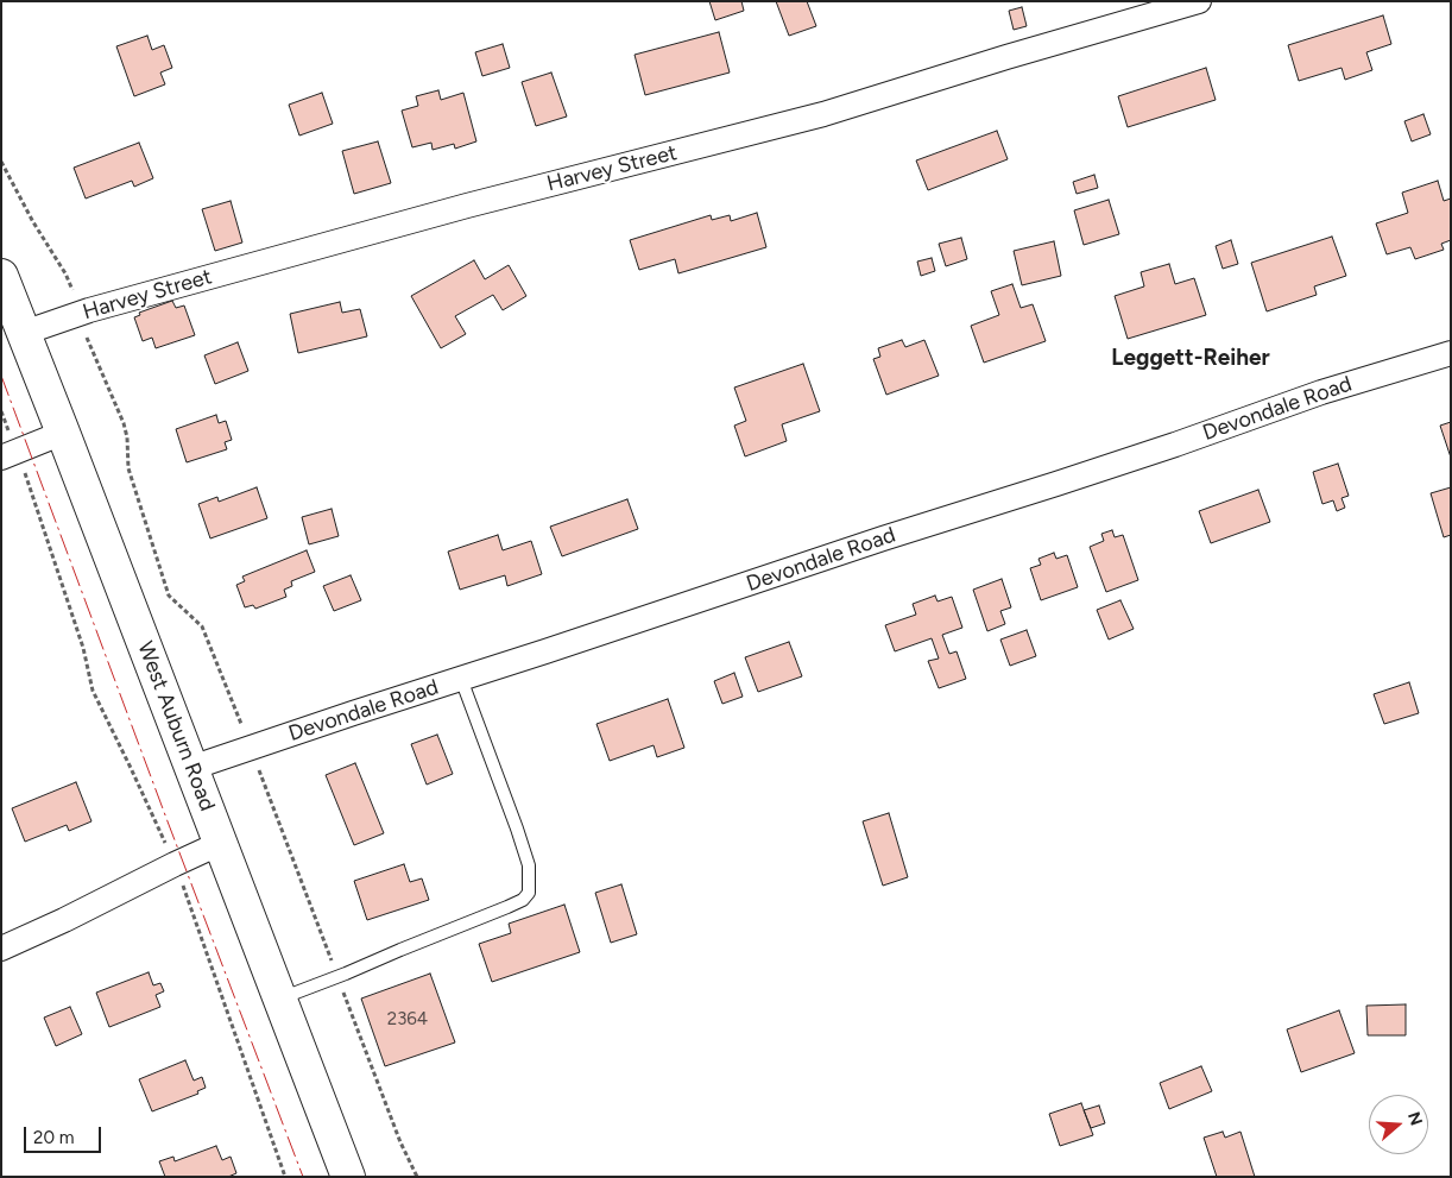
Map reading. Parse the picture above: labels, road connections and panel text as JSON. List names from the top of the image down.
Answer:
{
  "streets": {
    "main road": ["West Auburn Road"],
    "street": ["Harvey Street", "Devondale Road"]
  },
  "crossings": [
    ["Harvey Street", "West Auburn Road"],
    ["Devondale Road", "West Auburn Road"]
  ],
  "districts": ["Leggett-Reiher"],
  "house_numbers": ["2364"],
  "scale_bar": "20 m",
  "north": "right"
}
